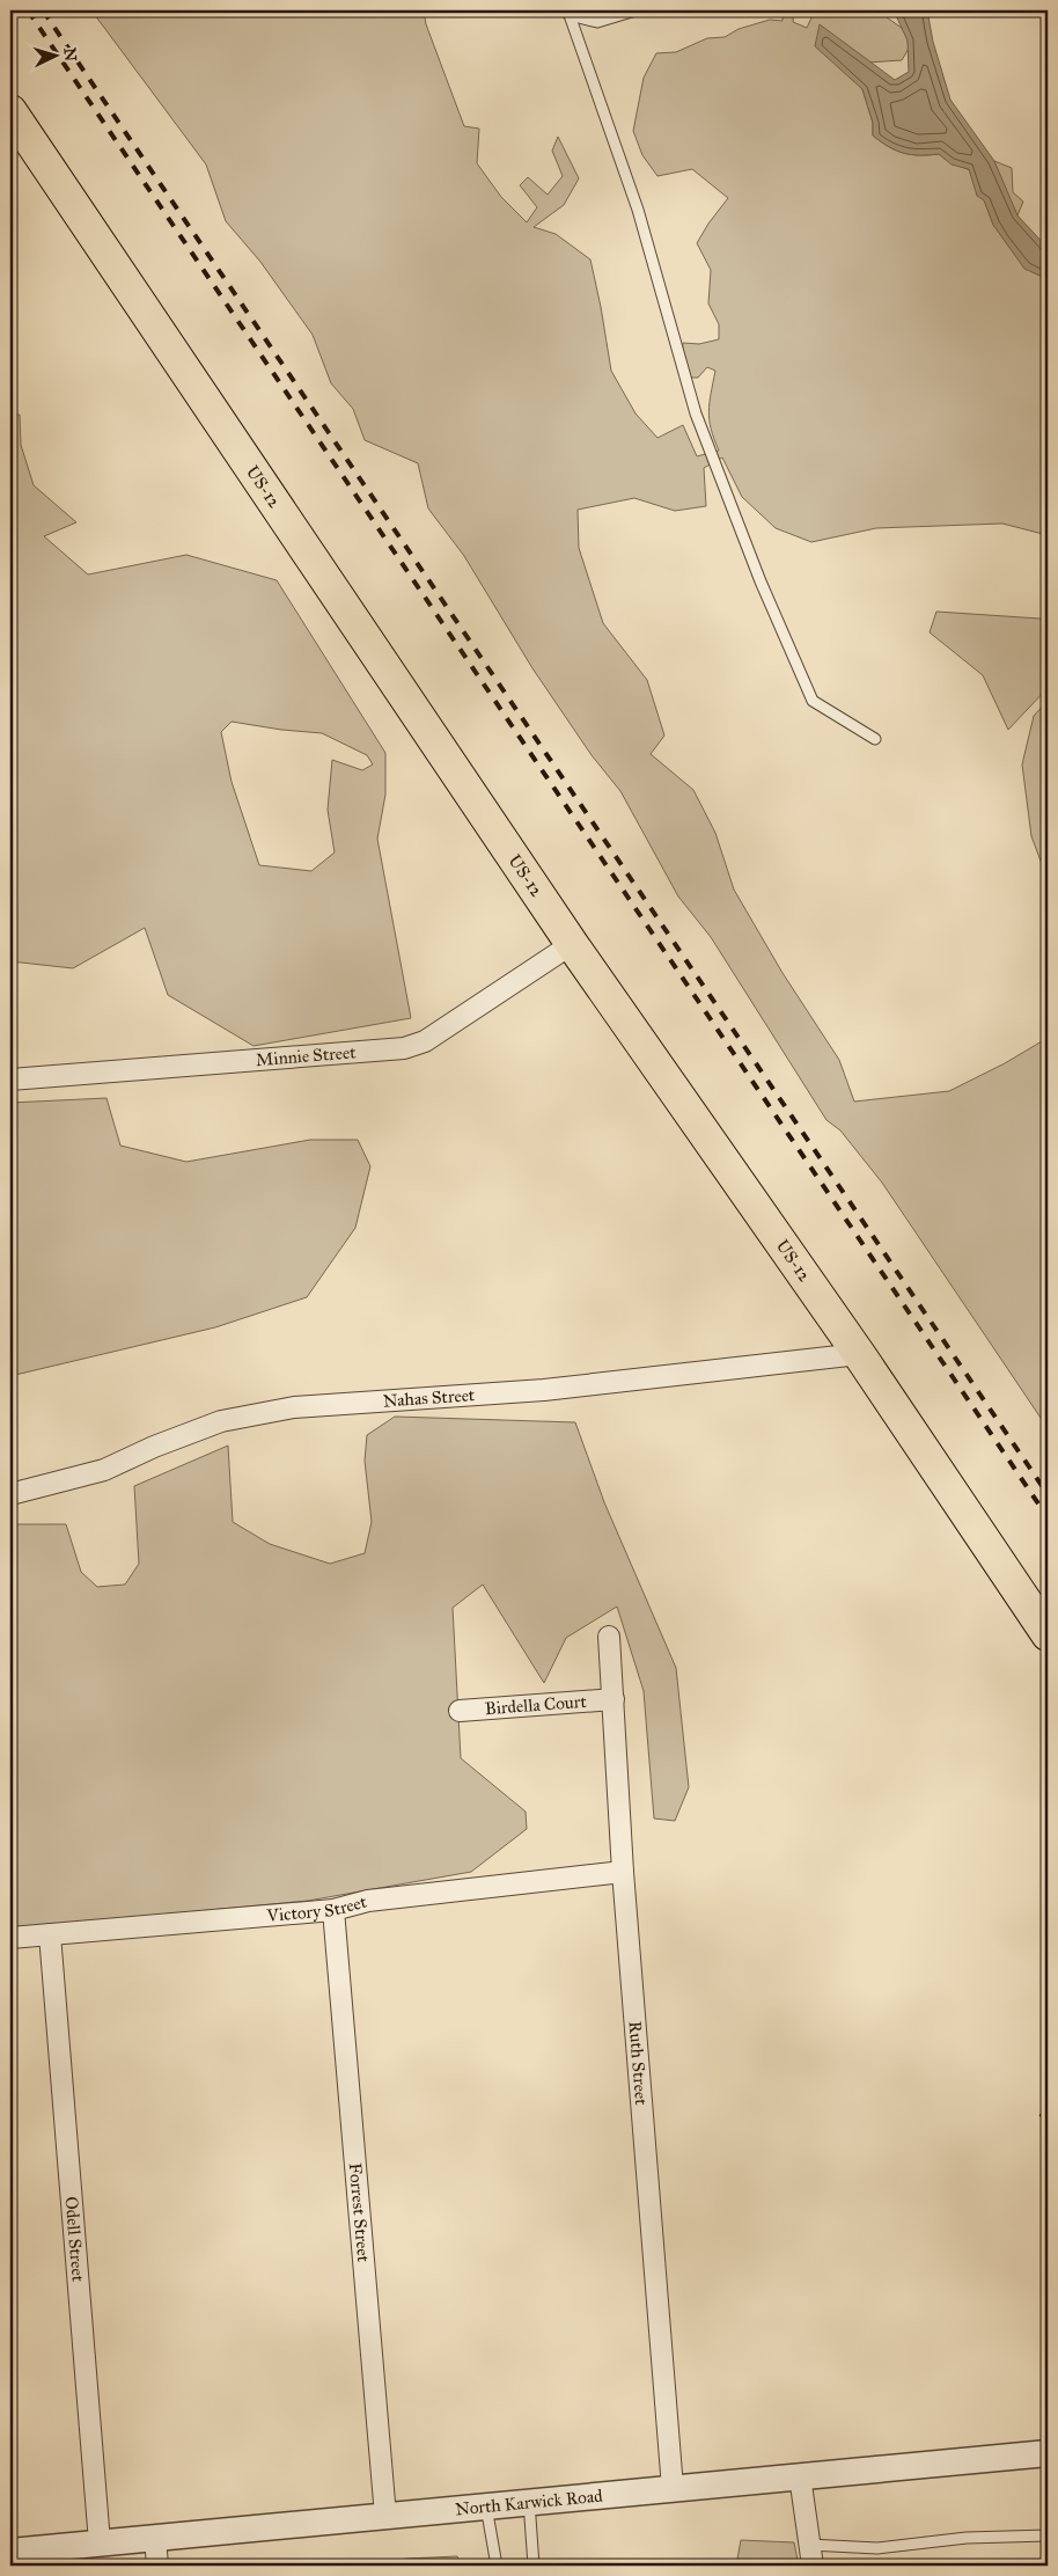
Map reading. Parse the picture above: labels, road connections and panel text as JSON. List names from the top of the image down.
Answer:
{
  "streets": {
    "main road": ["US-12"],
    "street": [
      "Minnie Street",
      "Nahas Street",
      "Birdella Court",
      "Victory Street",
      "Ruth Street",
      "Forrest Street",
      "Odell Street",
      "North Karwick Road"
    ]
  },
  "crossings": [
    ["US-12", "Minnie Street"],
    ["US-12", "Nahas Street"],
    ["Birdella Court", "Ruth Street"],
    ["Victory Street", "Ruth Street"],
    ["Victory Street", "Forrest Street"],
    ["Victory Street", "Odell Street"],
    ["Ruth Street", "North Karwick Road"],
    ["Forrest Street", "North Karwick Road"],
    ["Odell Street", "North Karwick Road"]
  ],
  "north": "right"
}
